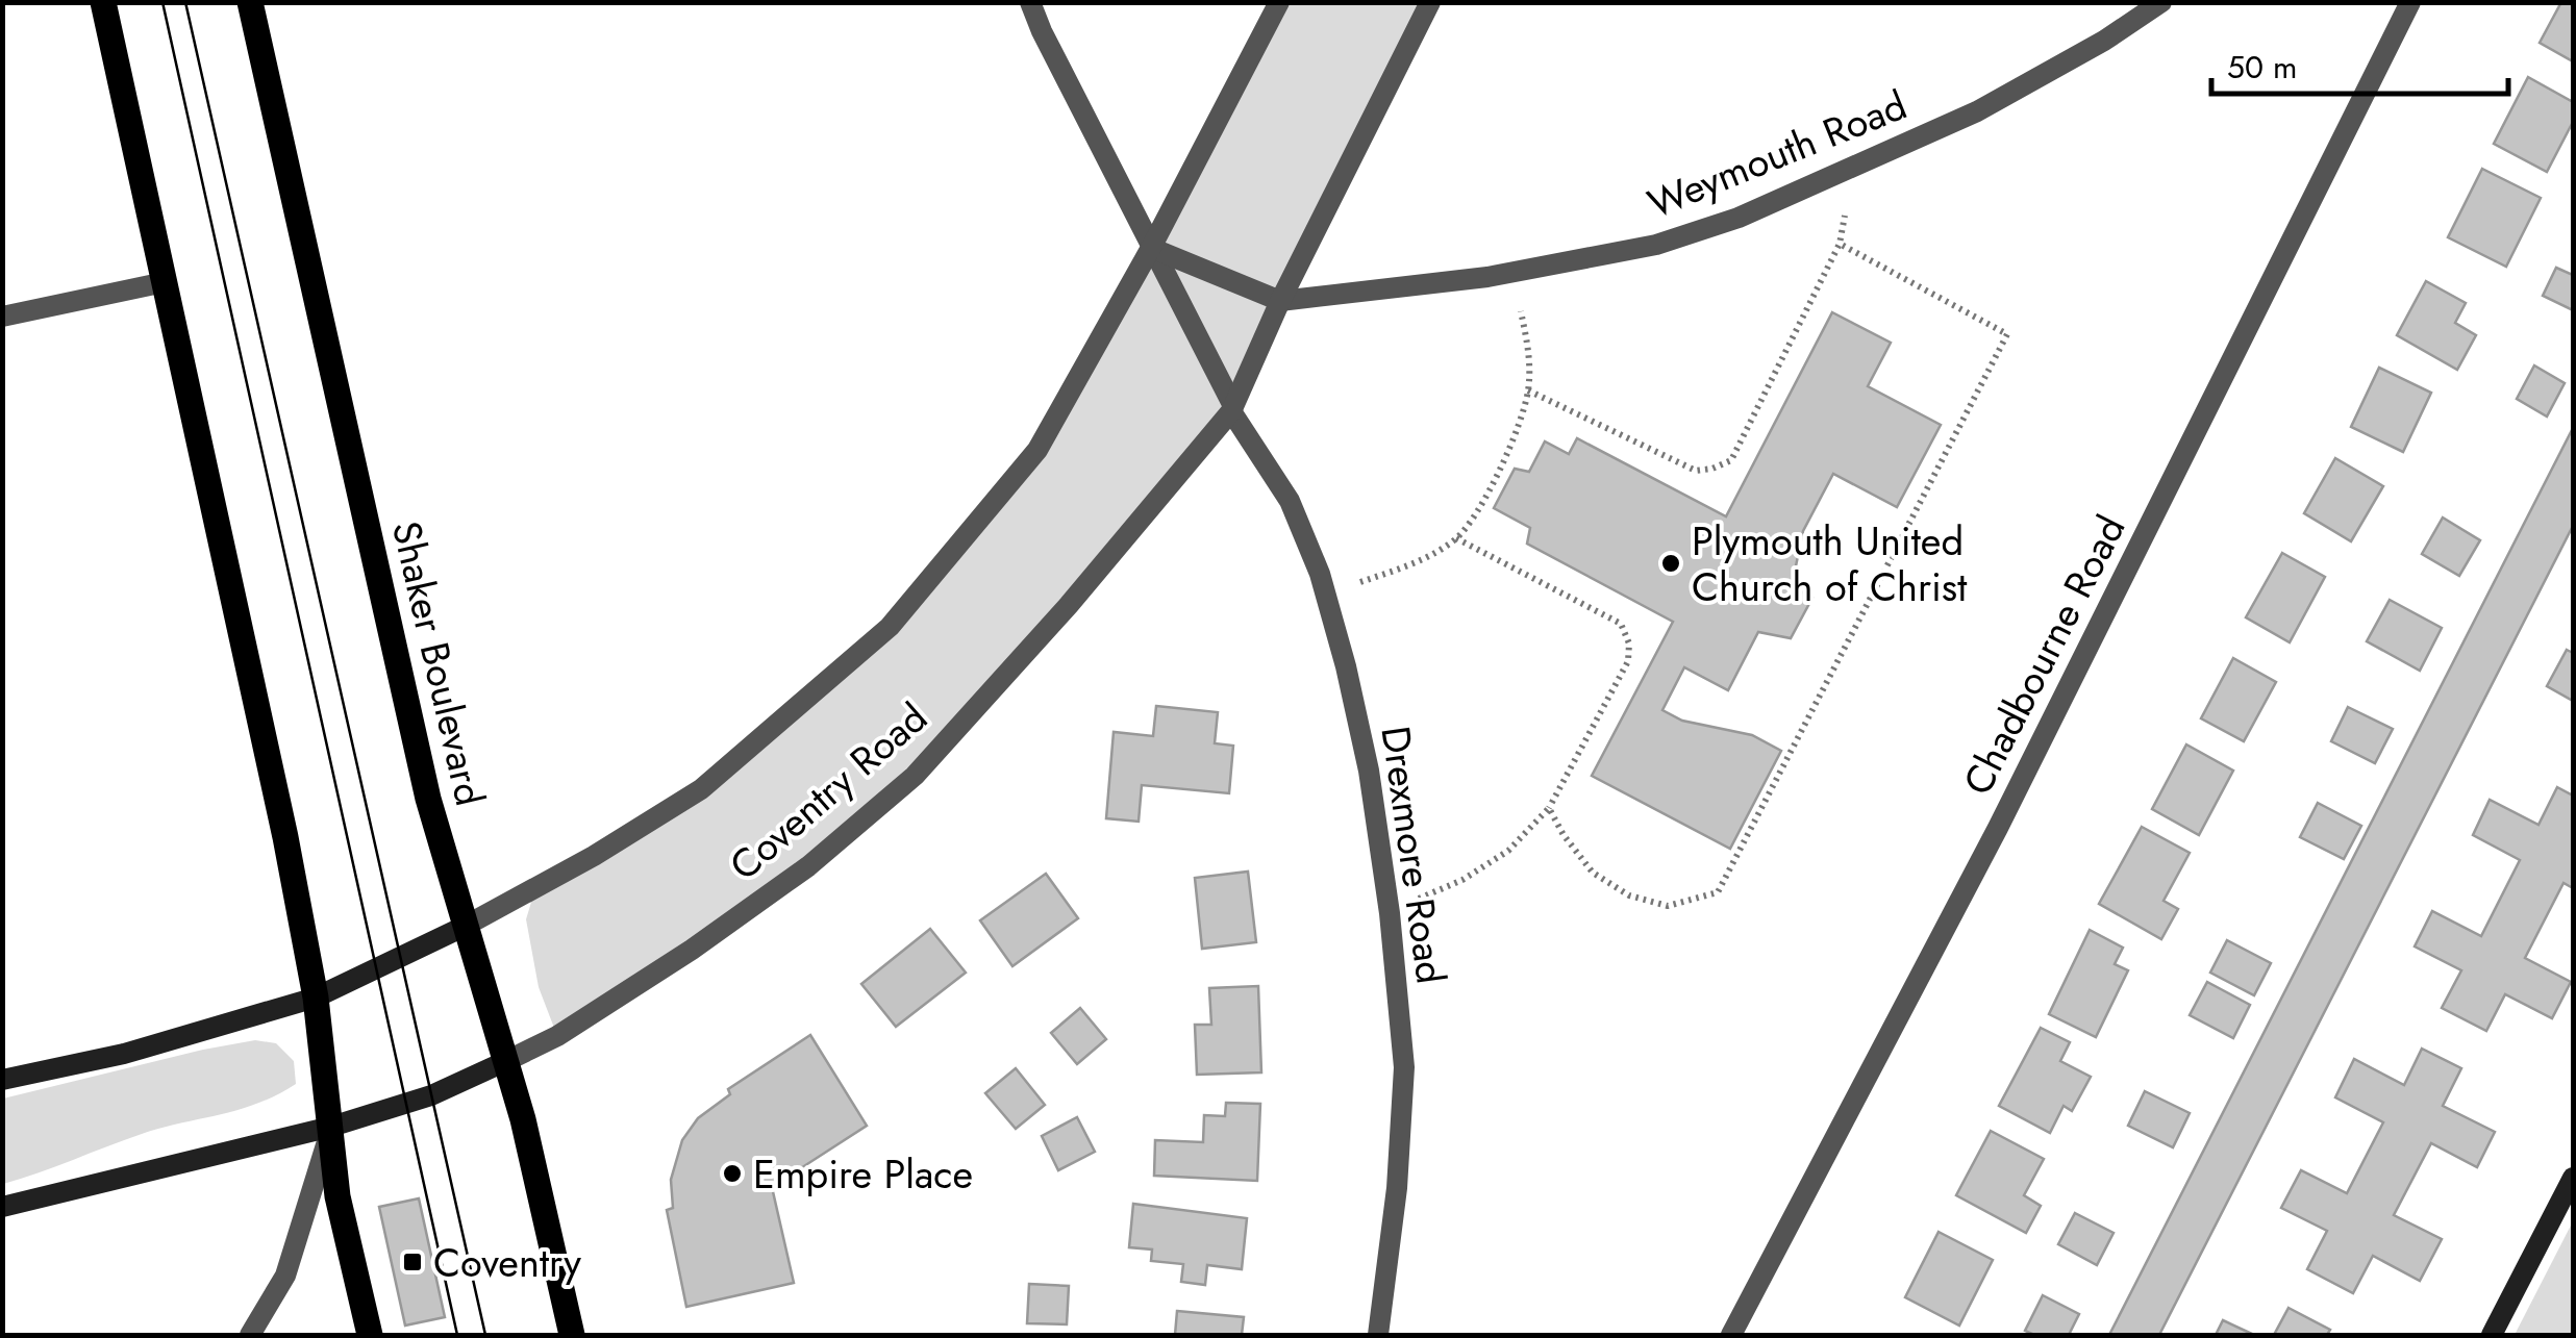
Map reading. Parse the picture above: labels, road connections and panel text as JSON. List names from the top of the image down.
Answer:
{
  "streets": {
    "main road": ["Shaker Boulevard"],
    "street": [
      "Weymouth Road",
      "Chadbourne Road",
      "Coventry Road",
      "Drexmore Road"
    ]
  },
  "crossings": [
    ["Weymouth Road", "Coventry Road"],
    ["Weymouth Road", "Drexmore Road"],
    ["Shaker Boulevard", "Coventry Road"],
    ["Coventry Road", "Drexmore Road"]
  ],
  "places": {
    "other": ["Plymouth United Church of Christ", "Empire Place"],
    "transit": ["Coventry"]
  },
  "scale_bar": "50 m"
}
